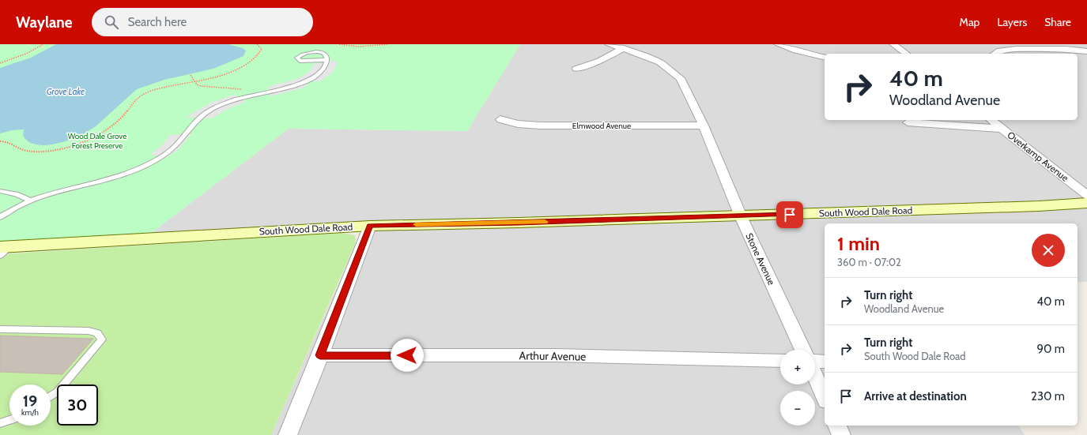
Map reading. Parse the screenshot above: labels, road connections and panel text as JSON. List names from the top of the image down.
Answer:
{
  "streets": {
    "main road": ["South Wood Dale Road"],
    "street": [
      "Elmwood Avenue",
      "Overkamp Avenue",
      "Stone Avenue",
      "Arthur Avenue"
    ]
  },
  "crossings": [
    ["Elmwood Avenue", "Stone Avenue"],
    ["South Wood Dale Road", "Stone Avenue"]
  ],
  "water": ["Grove Lake"],
  "parks": ["Wood Dale Grove Forest Preserve"],
  "page": {
    "header": "Waylane",
    "search": "Search here",
    "nav": ["Map", "Layers", "Share"],
    "turn": ["40 m", "Woodland Avenue"],
    "heading": ["1 min", "360 m · 07:02"],
    "list": [
      {
        "name": "Turn right",
        "note": "Woodland Avenue",
        "value": "40 m"
      },
      {
        "name": "Turn right",
        "note": "South Wood Dale Road",
        "value": "90 m"
      },
      {
        "name": "Arrive at destination",
        "value": "230 m"
      }
    ],
    "map_buttons": ["+", "−"],
    "speed": "19 km/h",
    "limit": "30"
  }
}
